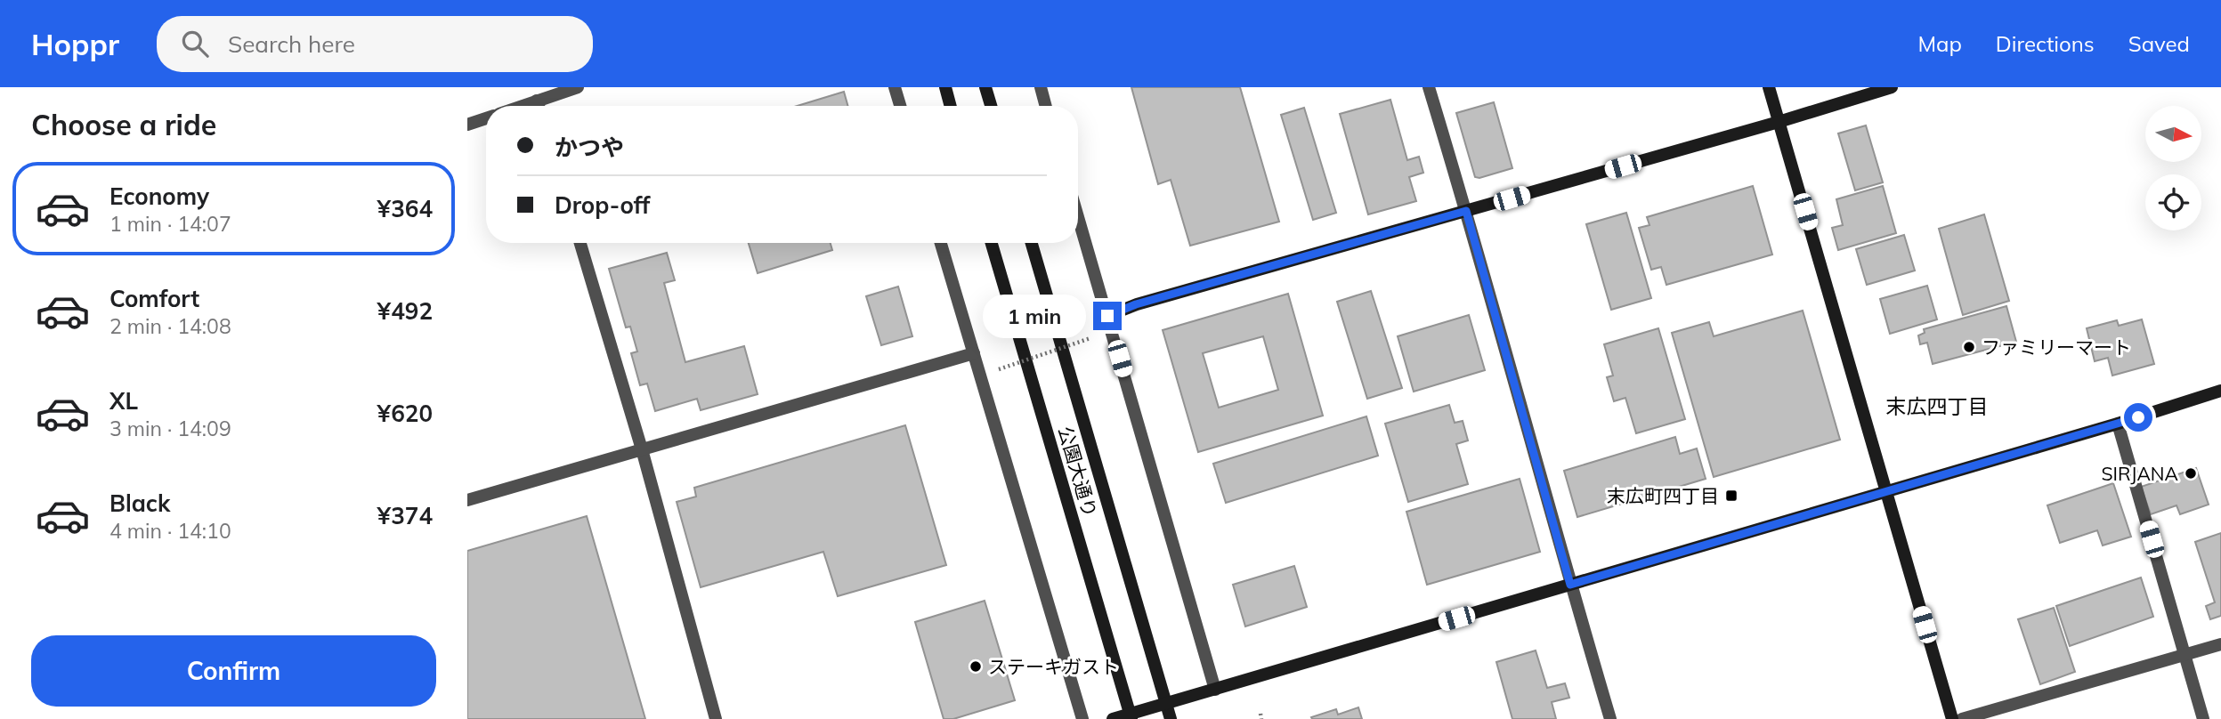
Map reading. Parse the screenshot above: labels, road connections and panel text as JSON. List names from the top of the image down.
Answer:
{
  "streets": {
    "street": ["公園大通り"]
  },
  "districts": ["末広四丁目"],
  "places": {
    "other": ["ファミリーマート", "SIRJANA", "ステーキガスト"],
    "transit": ["末広町四丁目"]
  },
  "north": "right",
  "page": {
    "header": "Hoppr",
    "search": "Search here",
    "nav": ["Map", "Directions", "Saved"],
    "heading": "Choose a ride",
    "banner": ["かつや", "Drop-off"],
    "list": [
      {
        "name": "Economy",
        "note": "1 min · 14:07",
        "value": "¥364"
      },
      {
        "name": "Comfort",
        "note": "2 min · 14:08",
        "value": "¥492"
      },
      {
        "name": "XL",
        "note": "3 min · 14:09",
        "value": "¥620"
      },
      {
        "name": "Black",
        "note": "4 min · 14:10",
        "value": "¥374"
      }
    ],
    "bubble": "1 min",
    "buttons": "Confirm"
  }
}
